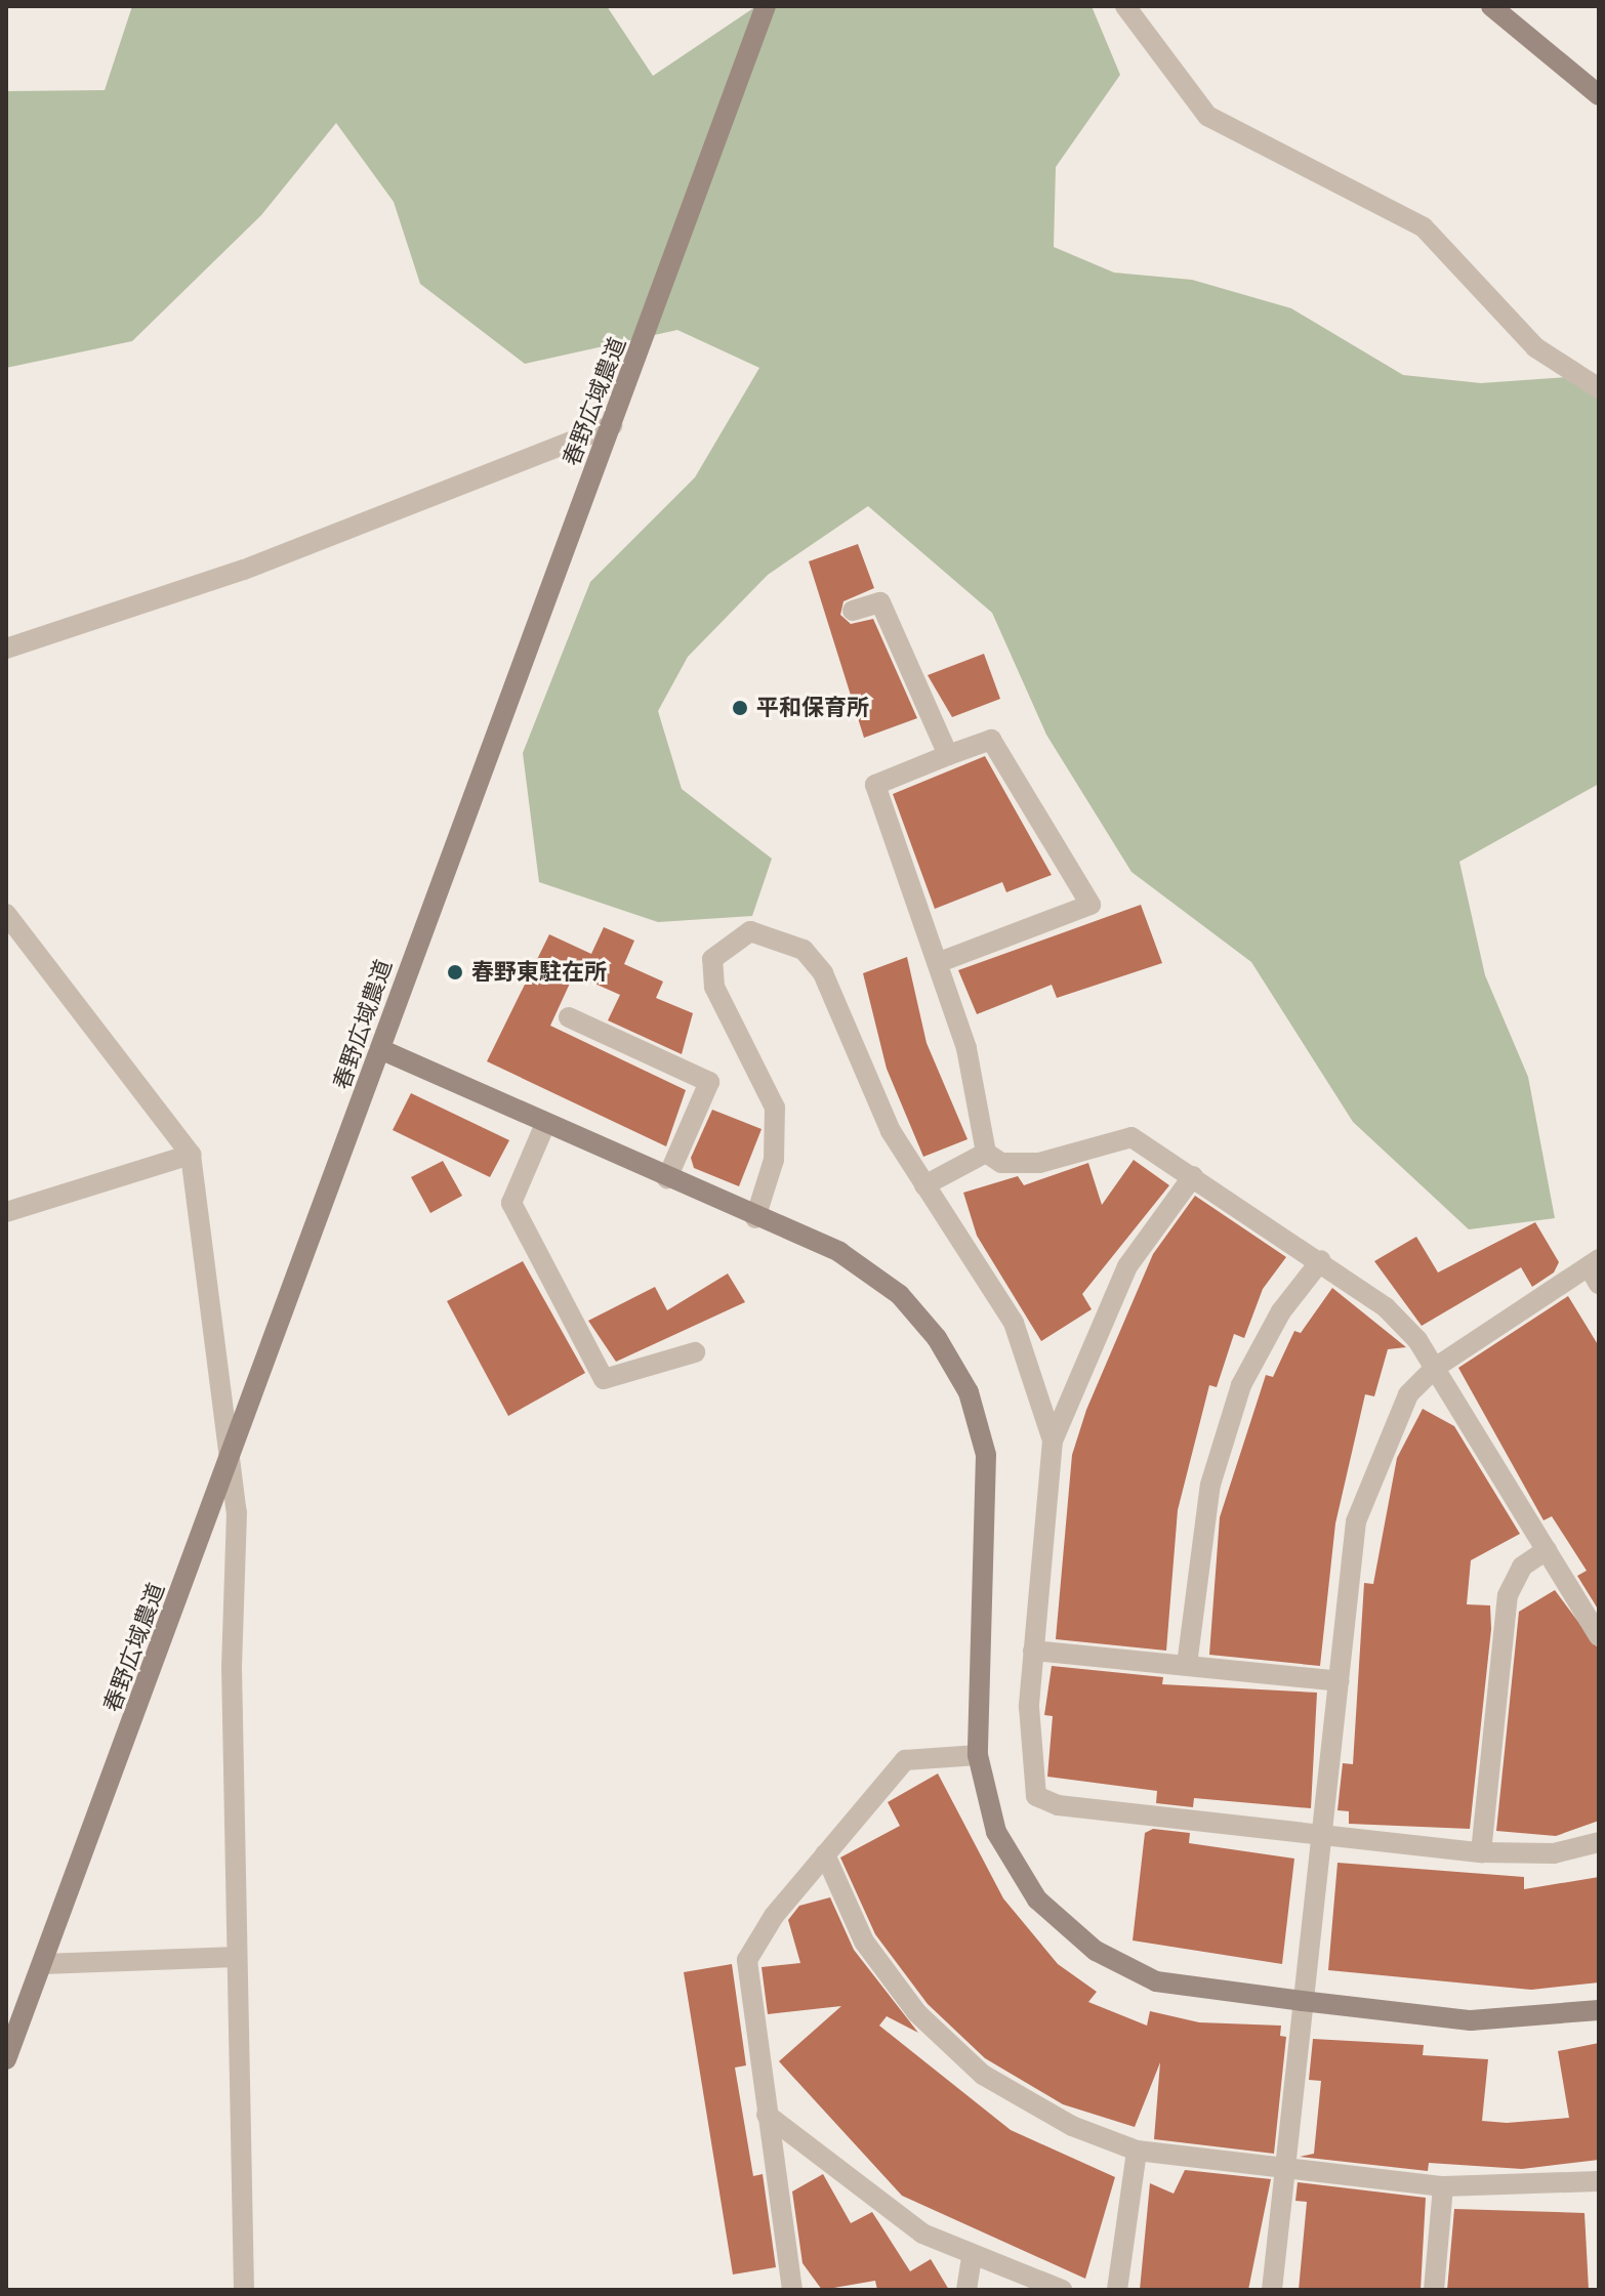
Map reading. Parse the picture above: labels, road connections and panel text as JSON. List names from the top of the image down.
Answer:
{
  "streets": {
    "street": ["春野広域農道"]
  },
  "places": ["平和保育所", "春野東駐在所"]
}
